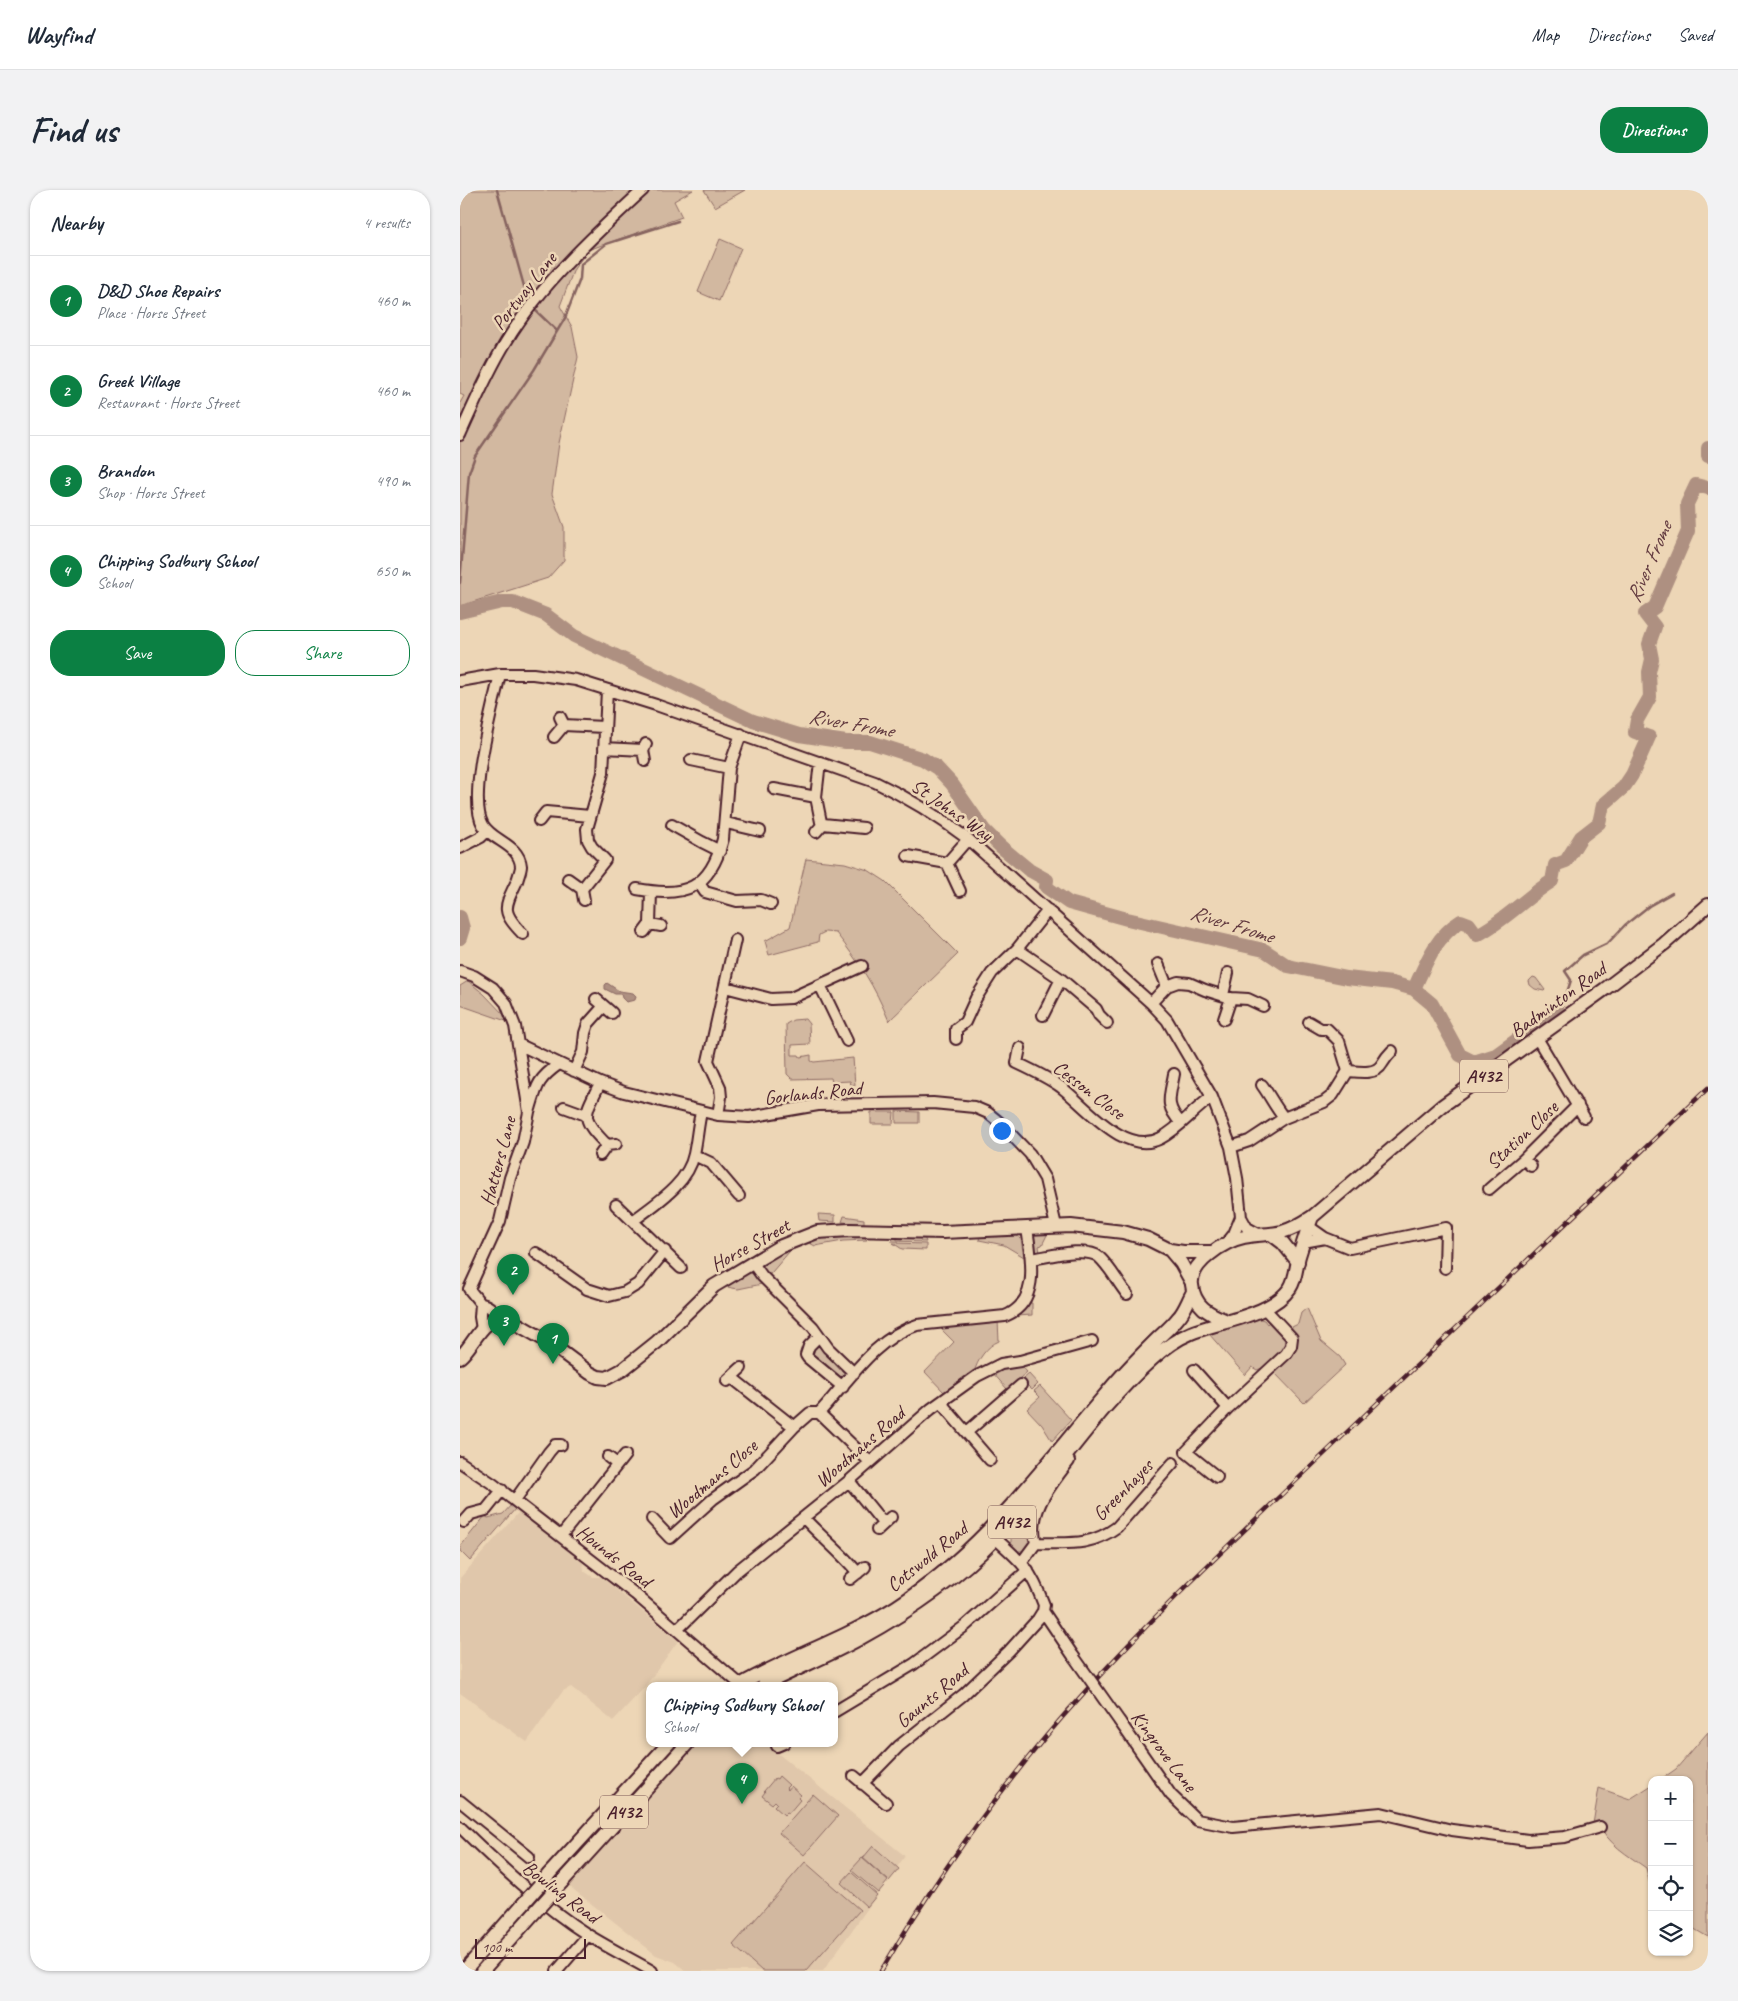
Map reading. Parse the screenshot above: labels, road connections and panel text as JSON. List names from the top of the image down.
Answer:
{
  "streets": {
    "main road": [
      "Badminton Road",
      "A432",
      "Horse Street",
      "Cotswold Road"
    ],
    "street": [
      "Portway Lane",
      "St Johns Way",
      "Cesson Close",
      "Gorlands Road",
      "Station Close",
      "Hatters Lane",
      "Woodmans Road",
      "Woodmans Close",
      "Greenhayes",
      "Hounds Road",
      "Gaunts Road",
      "Kingrove Lane",
      "Bowling Road"
    ]
  },
  "crossings": [
    ["St Johns Way", "Cesson Close"],
    ["Badminton Road", "A432"],
    ["Badminton Road", "Station Close"],
    ["Badminton Road", "Horse Street"],
    ["Badminton Road", "Cotswold Road"],
    ["A432", "Horse Street"],
    ["A432", "Cotswold Road"],
    ["Gorlands Road", "Hatters Lane"],
    ["Gorlands Road", "Horse Street"],
    ["Hatters Lane", "Horse Street"],
    ["Horse Street", "Cotswold Road"],
    ["Woodmans Road", "Hounds Road"],
    ["Cotswold Road", "Kingrove Lane"],
    ["Gaunts Road", "Kingrove Lane"]
  ],
  "water": ["River Frome"],
  "scale_bar": "100 m",
  "page": {
    "header": "Wayfind",
    "nav": ["Map", "Directions", "Saved"],
    "buttons": [
      "Directions",
      ["Save", "Share"]
    ],
    "title": "Find us",
    "heading": ["Nearby", "4 results"],
    "list": [
      {
        "mark": "1",
        "name": "D&D Shoe Repairs",
        "note": "Place · Horse Street",
        "value": "460 m"
      },
      {
        "mark": "2",
        "name": "Greek Village",
        "note": "Restaurant · Horse Street",
        "value": "460 m"
      },
      {
        "mark": "3",
        "name": "Brandon",
        "note": "Shop · Horse Street",
        "value": "490 m"
      },
      {
        "mark": "4",
        "name": "Chipping Sodbury School",
        "note": "School",
        "value": "650 m"
      }
    ],
    "pins": [
      "2",
      "3",
      "1",
      "4"
    ],
    "popup": ["Chipping Sodbury School", "School"],
    "map_buttons": ["+", "−"],
    "scale": "100 m"
  }
}
